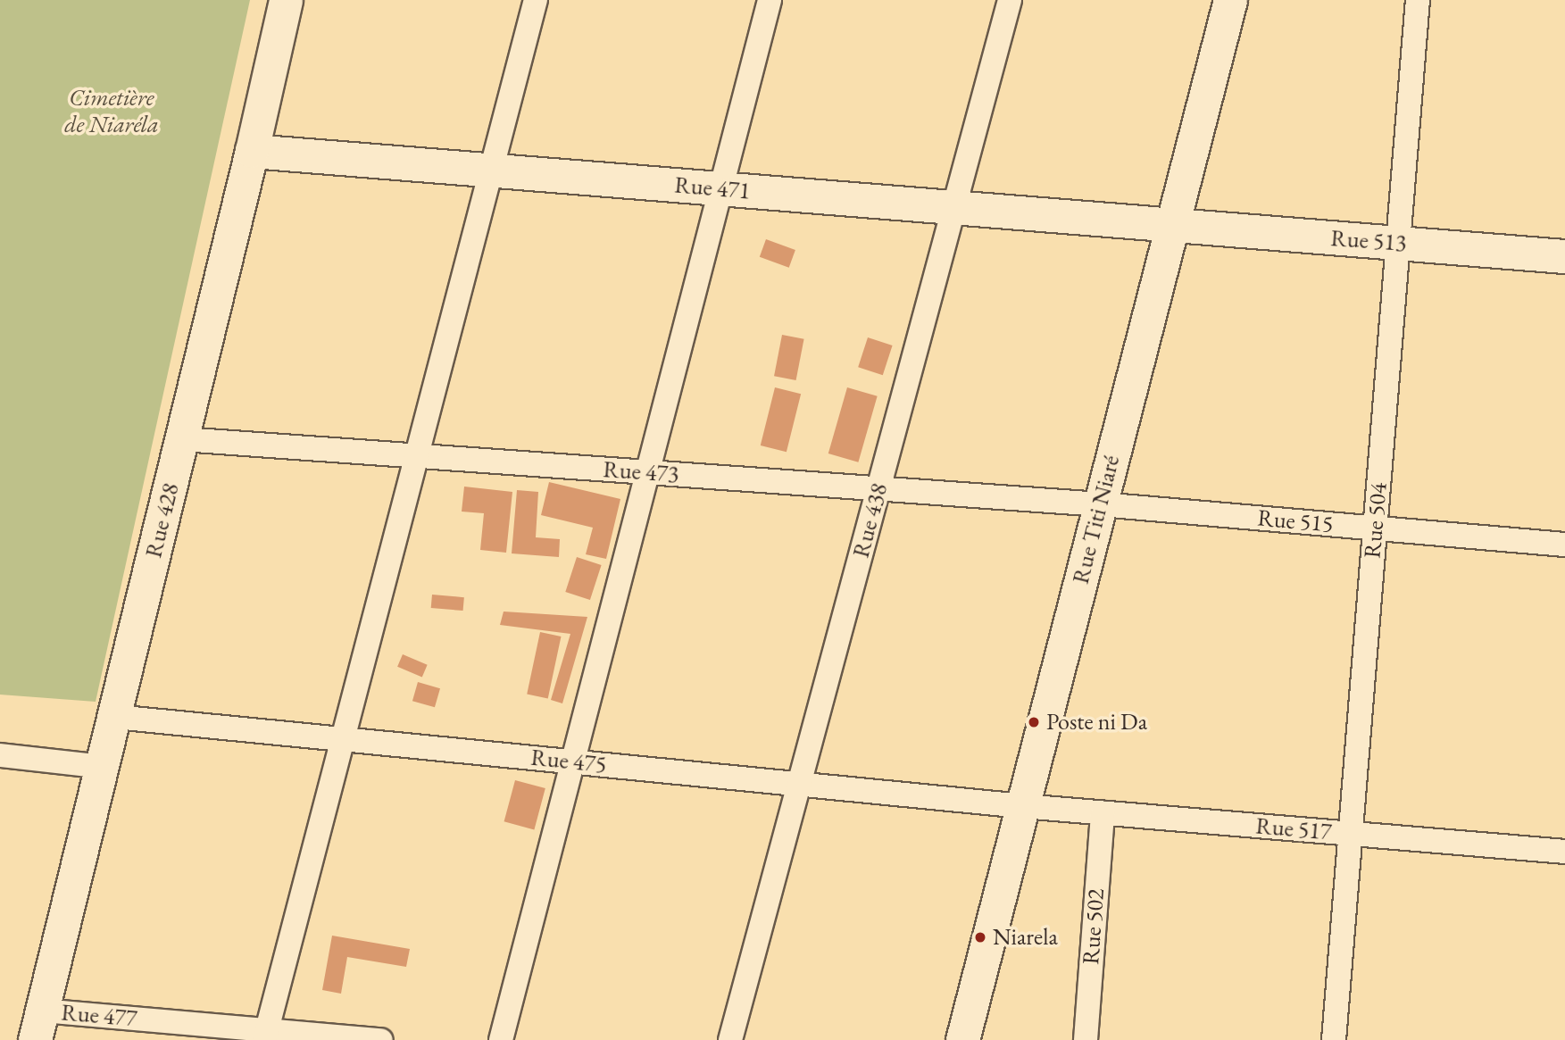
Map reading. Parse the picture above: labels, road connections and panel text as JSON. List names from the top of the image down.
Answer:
{
  "streets": {
    "street": [
      "Rue 471",
      "Rue 513",
      "Rue 473",
      "Rue Titi Niaré",
      "Rue 428",
      "Rue 438",
      "Rue 504",
      "Rue 515",
      "Rue 475",
      "Rue 517",
      "Rue 502",
      "Rue 477"
    ]
  },
  "crossings": [
    ["Rue 471", "Rue 513"],
    ["Rue 471", "Rue Titi Niaré"],
    ["Rue 471", "Rue 428"],
    ["Rue 471", "Rue 438"],
    ["Rue 513", "Rue Titi Niaré"],
    ["Rue 513", "Rue 504"],
    ["Rue 473", "Rue Titi Niaré"],
    ["Rue 473", "Rue 428"],
    ["Rue 473", "Rue 438"],
    ["Rue 473", "Rue 515"],
    ["Rue Titi Niaré", "Rue 515"],
    ["Rue Titi Niaré", "Rue 475"],
    ["Rue Titi Niaré", "Rue 517"],
    ["Rue 428", "Rue 475"],
    ["Rue 428", "Rue 477"],
    ["Rue 438", "Rue 475"],
    ["Rue 504", "Rue 515"],
    ["Rue 504", "Rue 517"],
    ["Rue 475", "Rue 517"],
    ["Rue 517", "Rue 502"]
  ],
  "parks": ["Cimetière de Niaréla"],
  "places": ["Poste ni Da", "Niarela"]
}
